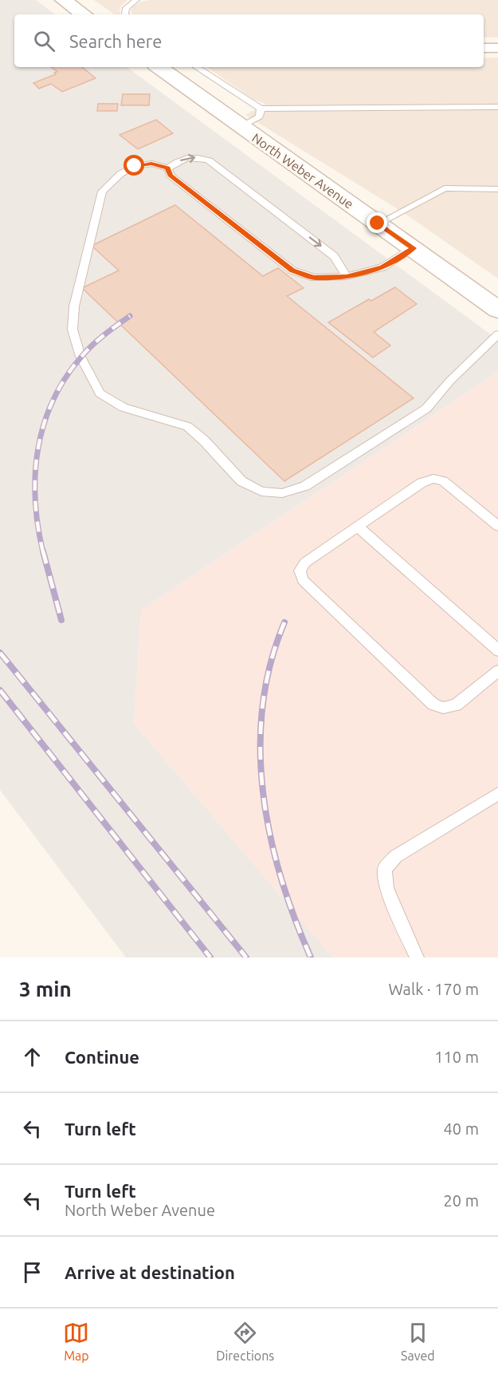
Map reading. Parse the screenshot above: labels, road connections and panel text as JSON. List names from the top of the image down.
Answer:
{
  "streets": {
    "main road": ["North Weber Avenue"]
  },
  "page": {
    "search": "Search here",
    "heading": ["3 min", "Walk · 170 m"],
    "list": [
      ["Continue", "110 m"],
      ["Turn left", "40 m"],
      ["Turn left", "North Weber Avenue", "20 m"],
      "Arrive at destination"
    ],
    "nav": ["Map", "Directions", "Saved"]
  }
}
